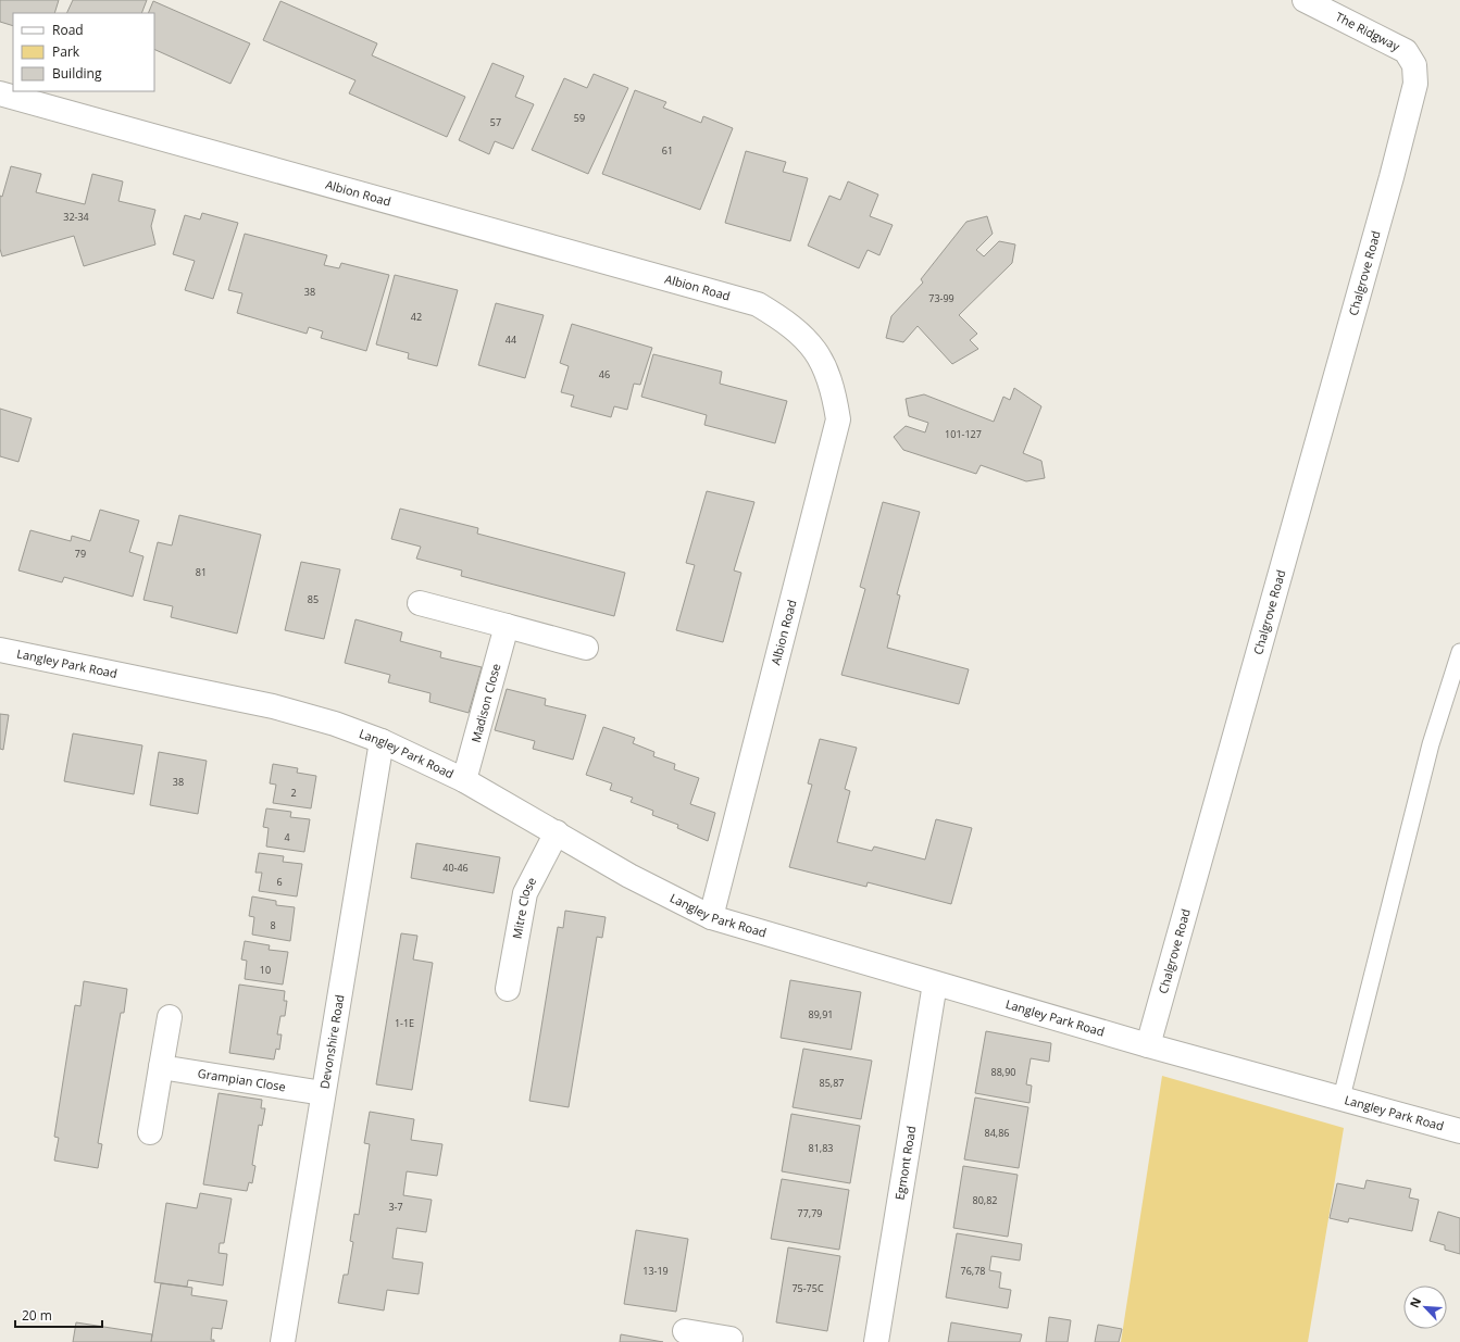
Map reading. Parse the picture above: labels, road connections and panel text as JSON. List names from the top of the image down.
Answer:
{
  "streets": {
    "street": [
      "The Ridgway",
      "Albion Road",
      "Chalgrove Road",
      "Langley Park Road",
      "Madison Close",
      "Mitre Close",
      "Devonshire Road",
      "Grampian Close",
      "Egmont Road"
    ]
  },
  "crossings": [
    ["The Ridgway", "Chalgrove Road"],
    ["Albion Road", "Langley Park Road"],
    ["Chalgrove Road", "Langley Park Road"],
    ["Langley Park Road", "Madison Close"],
    ["Langley Park Road", "Mitre Close"],
    ["Langley Park Road", "Devonshire Road"],
    ["Langley Park Road", "Egmont Road"],
    ["Devonshire Road", "Grampian Close"]
  ],
  "house_numbers": [
    "59",
    "57",
    "61",
    "32-34",
    "38",
    "73-99",
    "42",
    "44",
    "46",
    "101-127",
    "79",
    "81",
    "85",
    "38",
    "2",
    "4",
    "40-46",
    "6",
    "8",
    "10",
    "89,91",
    "1-1E",
    "88,90",
    "85,87",
    "84,86",
    "81,83",
    "80,82",
    "3-7",
    "77,79",
    "13-19",
    "76,78",
    "75-75C"
  ],
  "legend": ["Road", "Park", "Building"],
  "scale_bar": "20 m",
  "north": "top left"
}
